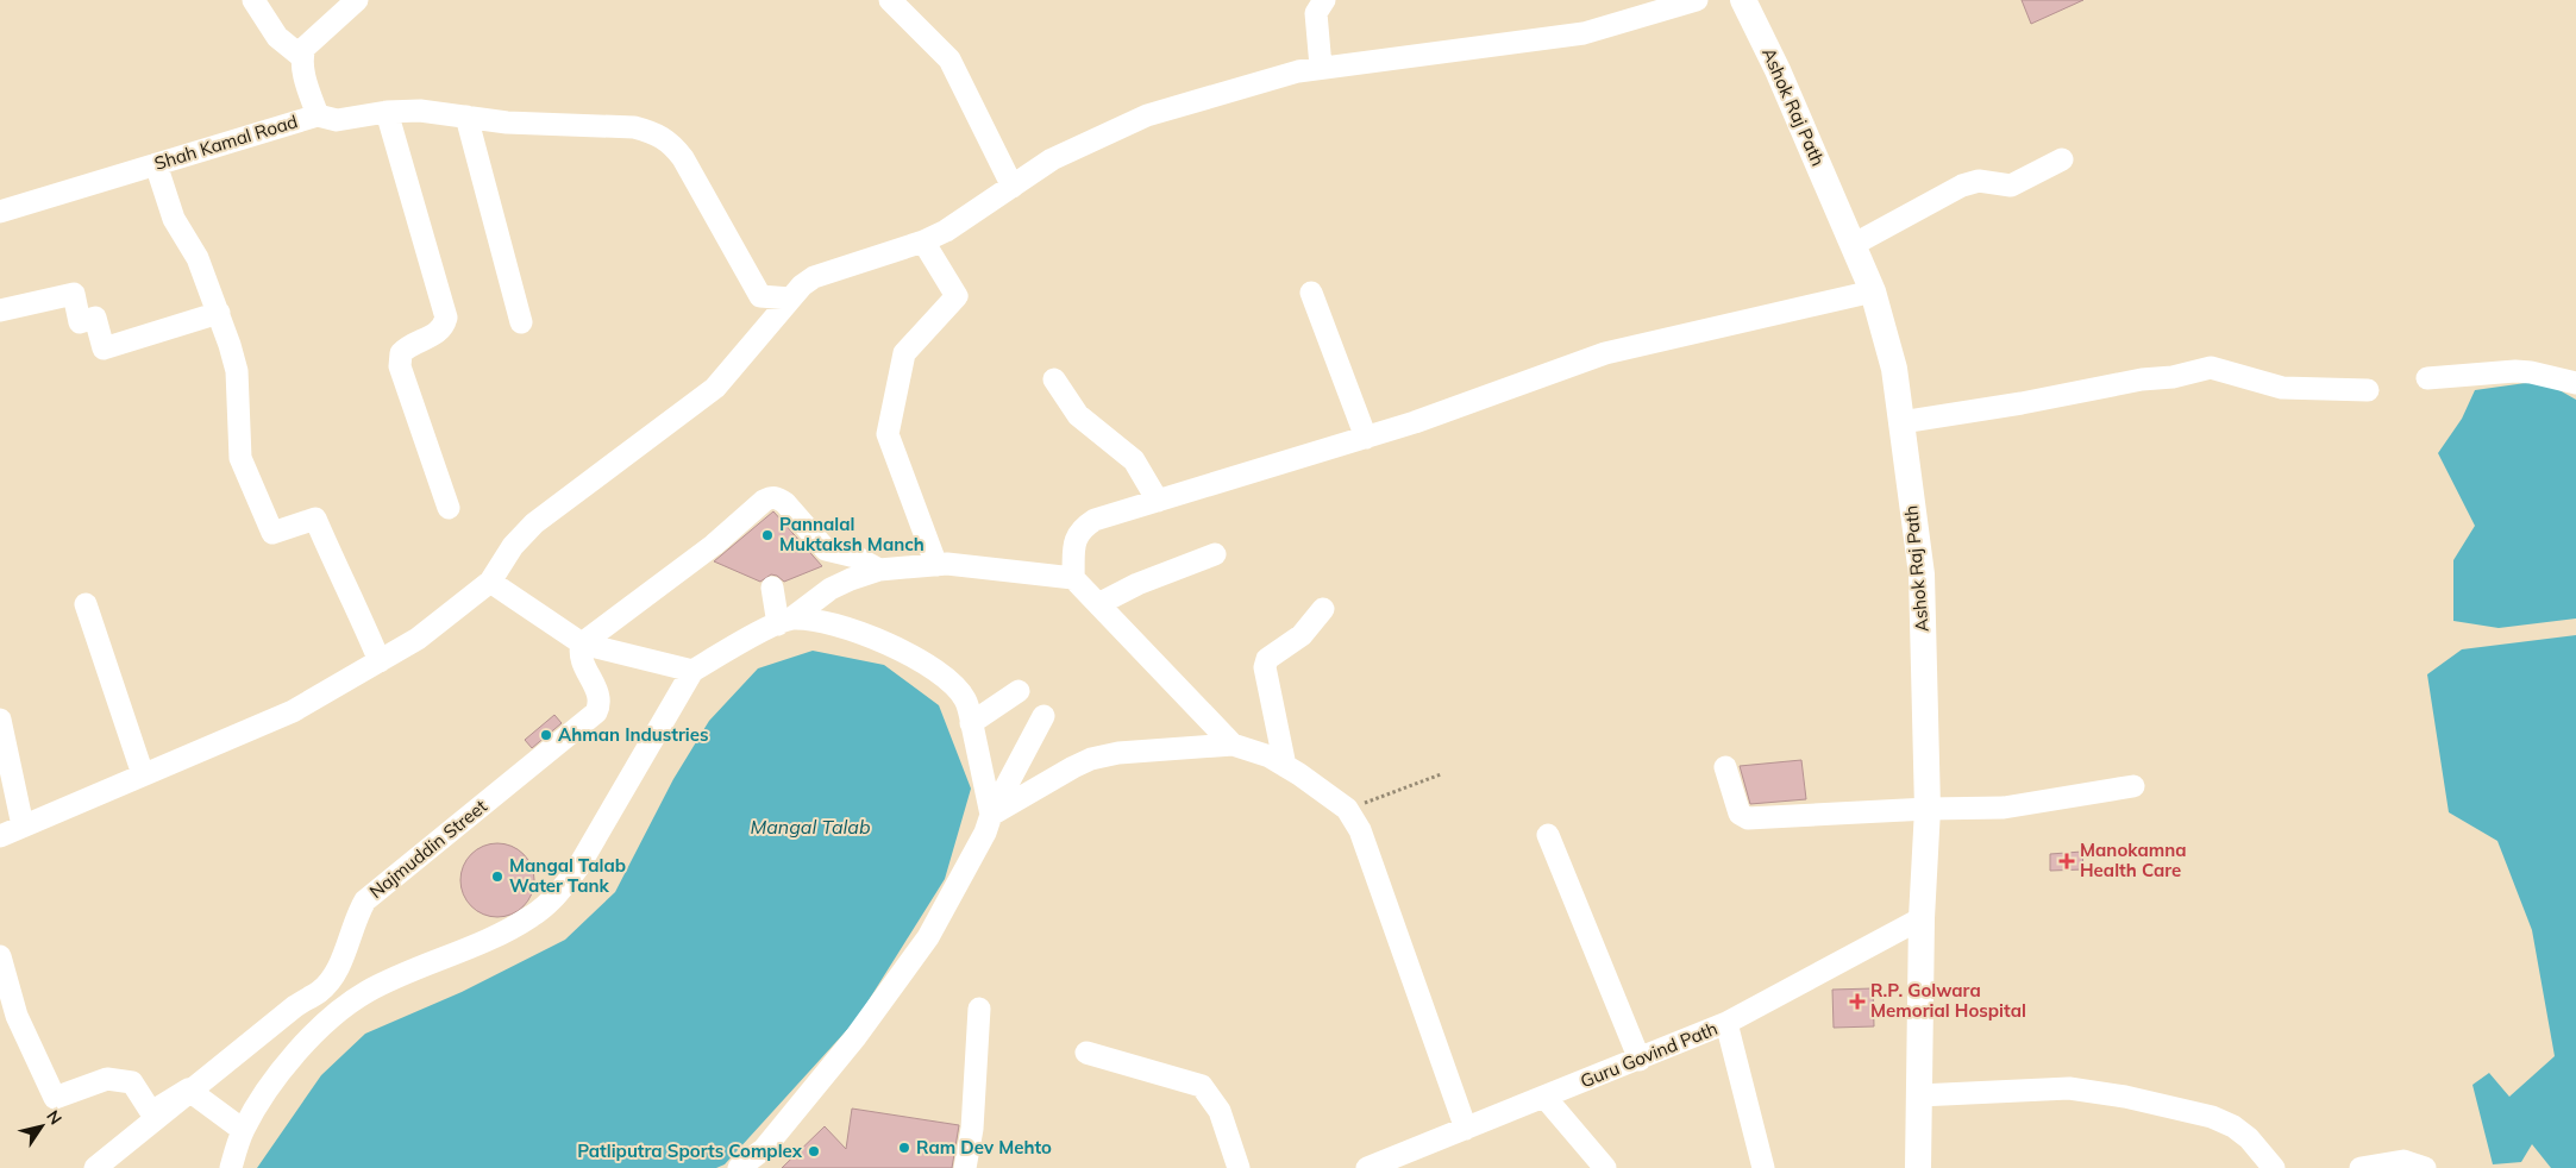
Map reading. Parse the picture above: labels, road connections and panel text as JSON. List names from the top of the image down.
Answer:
{
  "streets": {
    "main road": ["Ashok Raj Path"],
    "street": ["Shah Kamal Road", "Najmuddin Street", "Guru Govind Path"]
  },
  "crossings": [
    ["Ashok Raj Path", "Guru Govind Path"]
  ],
  "water": ["Mangal Talab"],
  "places": {
    "other": [
      "Pannalal Muktaksh Manch",
      "Ahman Industries",
      "Mangal Talab Water Tank",
      "Ram Dev Mehto",
      "Patliputra Sports Complex"
    ],
    "health": ["Manokamna Health Care", "R.P. Golwara Memorial Hospital"]
  },
  "north": "top right"
}
